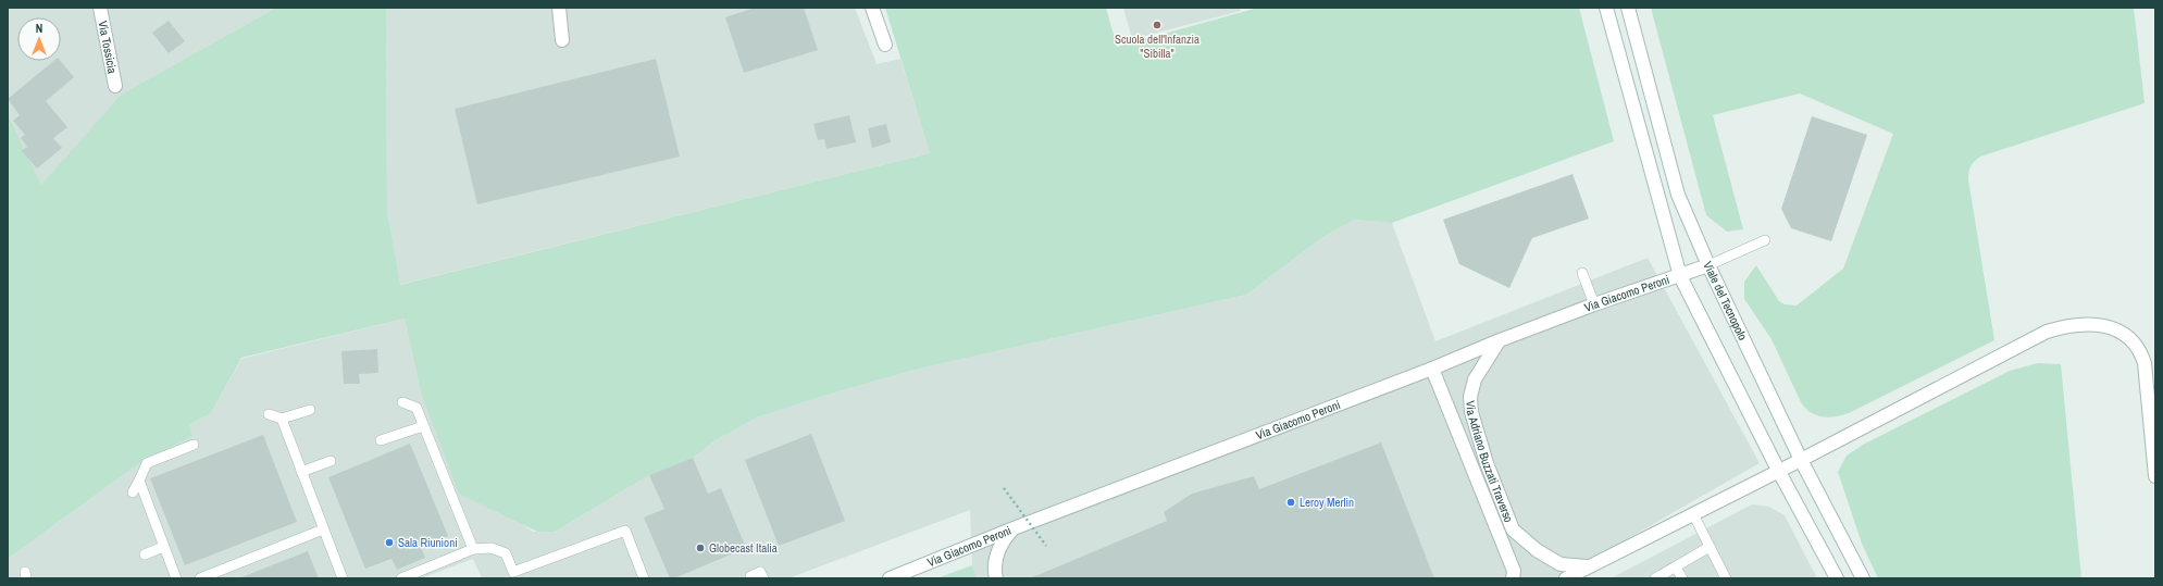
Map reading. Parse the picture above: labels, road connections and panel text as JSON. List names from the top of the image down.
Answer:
{
  "streets": {
    "street": [
      "Via Tossicia",
      "Via Giacomo Peroni",
      "Viale del Tecnopolo",
      "Via Adriano Buzzati Traverso"
    ]
  },
  "crossings": [
    ["Via Giacomo Peroni", "Viale del Tecnopolo"],
    ["Via Giacomo Peroni", "Via Adriano Buzzati Traverso"]
  ],
  "places": [
    "Scuola dell'Infanzia \"Sibilla\"",
    "Leroy Merlin",
    "Sala Riunioni",
    "Globecast Italia"
  ],
  "north": "top"
}
